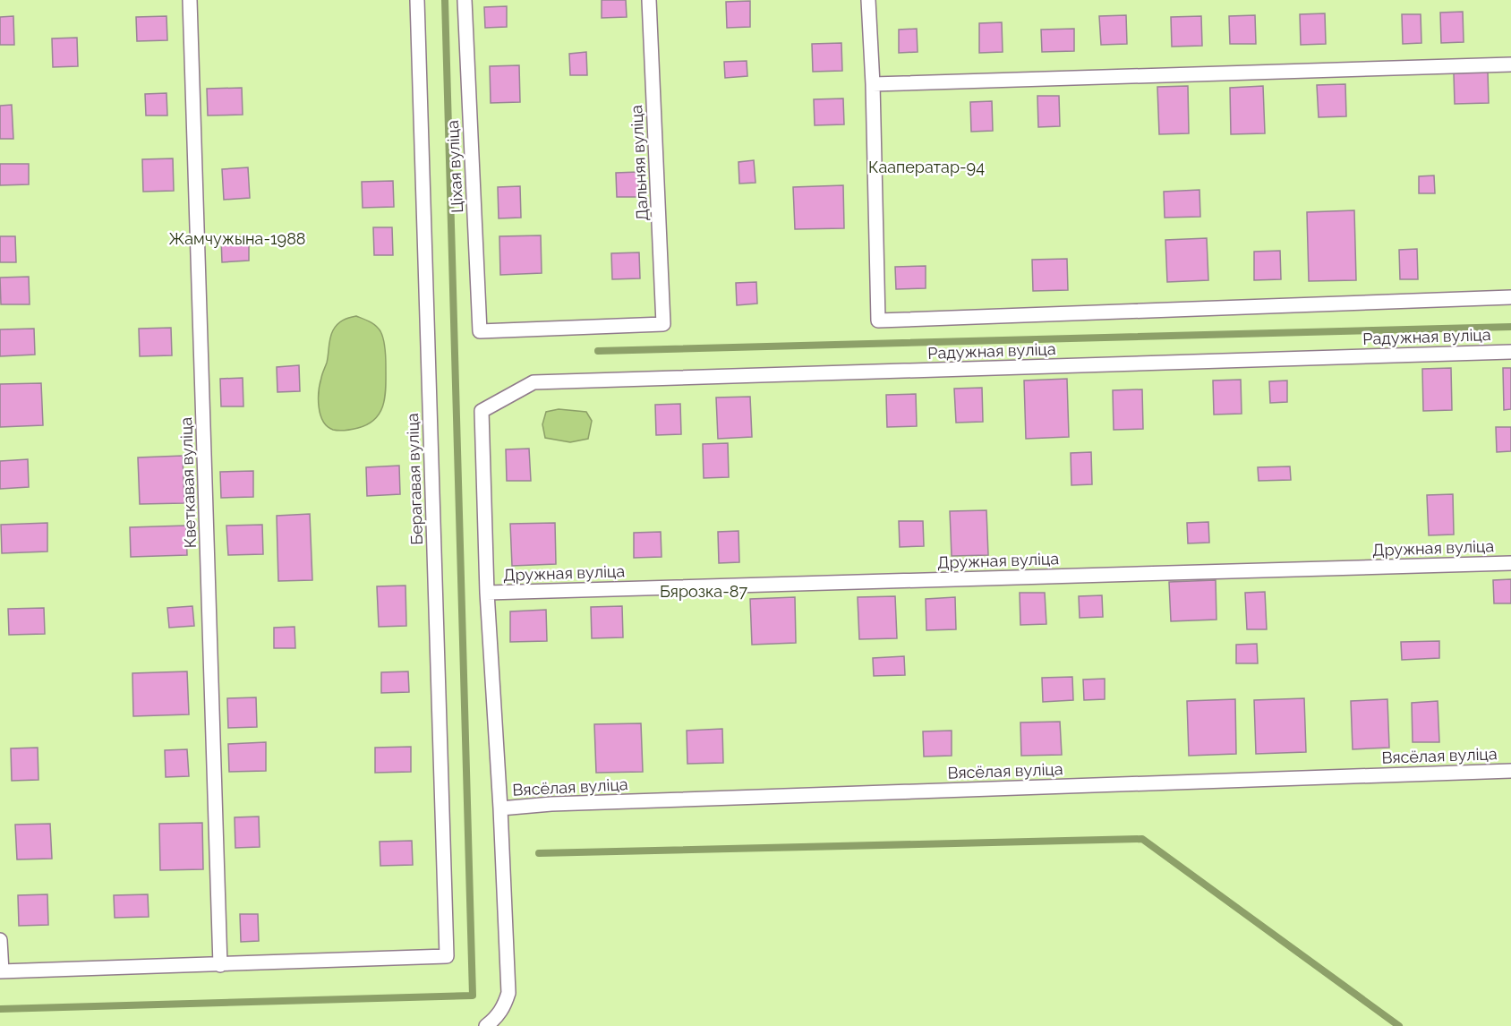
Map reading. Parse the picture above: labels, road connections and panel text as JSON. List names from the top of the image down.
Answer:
{
  "streets": {
    "lane": [
      "Дальняя вуліца",
      "Ціхая вуліца",
      "Радужная вуліца",
      "Берагавая вуліца",
      "Кветкавая вуліца",
      "Дружная вуліца",
      "Вясёлая вуліца"
    ]
  },
  "crossings": [
    ["Дальняя вуліца", "Ціхая вуліца"],
    ["Радужная вуліца", "Дружная вуліца"],
    ["Берагавая вуліца", "Кветкавая вуліца"]
  ],
  "parks": ["Кааператар-94", "Жамчужына-1988", "Бярозка-87"]
}
